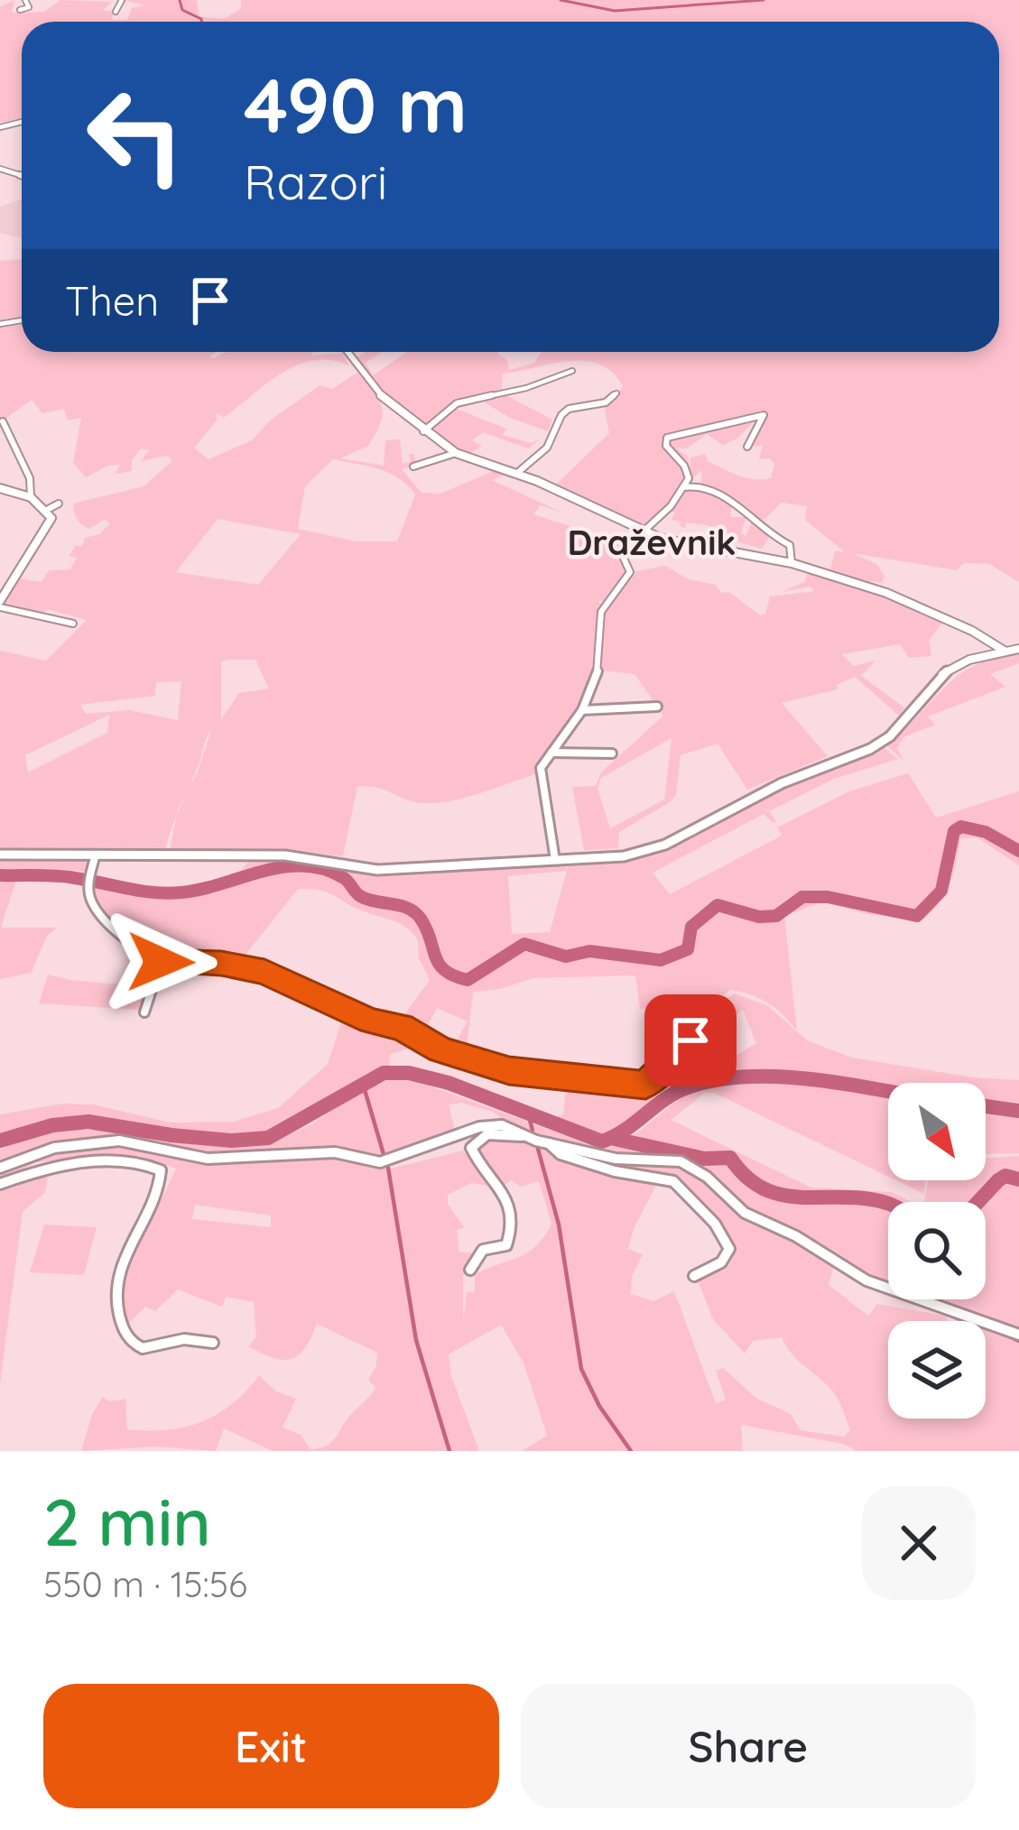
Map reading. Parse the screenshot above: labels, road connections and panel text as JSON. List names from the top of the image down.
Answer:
{
  "districts": ["Draževnik"],
  "north": "bottom right",
  "page": {
    "turn": ["490 m", "Razori"],
    "then": "Then",
    "heading": ["2 min", "550 m · 15:56"],
    "buttons": ["Exit", "Share"]
  }
}
